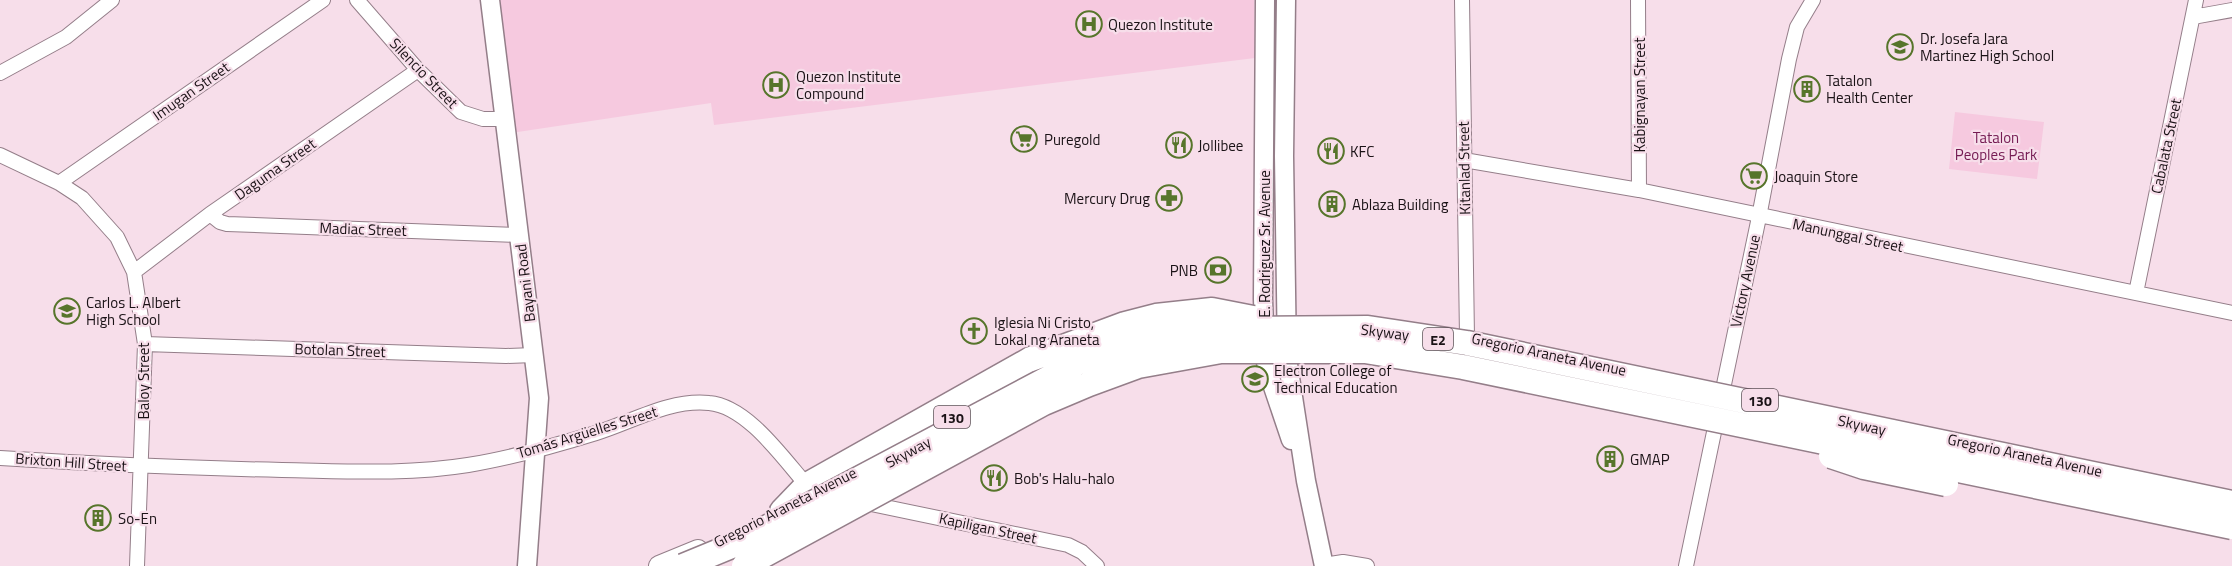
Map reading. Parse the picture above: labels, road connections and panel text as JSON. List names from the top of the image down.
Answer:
{
  "streets": {
    "highway": ["Skyway", "E2"],
    "main road": [
      "E. Rodriguez Sr. Avenue",
      "Bayani Road",
      "Gregorio Araneta Avenue",
      "130"
    ],
    "street": [
      "Silencio Street",
      "Imugan Street",
      "Kabignayan Street",
      "Cabalata Street",
      "Kitanlad Street",
      "Daguma Street",
      "Madiac Street",
      "Manunggal Street",
      "Victory Avenue",
      "Botolan Street",
      "Baloy Street",
      "Tomás Argüelles Street",
      "Brixton Hill Street",
      "Kapiligan Street"
    ]
  },
  "crossings": [
    ["Silencio Street", "Daguma Street"],
    ["Silencio Street", "Bayani Road"],
    ["Imugan Street", "Baloy Street"],
    ["Kabignayan Street", "Manunggal Street"],
    ["Cabalata Street", "Manunggal Street"],
    ["Kitanlad Street", "Manunggal Street"],
    ["Kitanlad Street", "Gregorio Araneta Avenue"],
    ["Daguma Street", "Madiac Street"],
    ["Daguma Street", "Baloy Street"],
    ["Madiac Street", "Bayani Road"],
    ["Manunggal Street", "Victory Avenue"],
    ["E. Rodriguez Sr. Avenue", "Skyway"],
    ["E. Rodriguez Sr. Avenue", "Gregorio Araneta Avenue"],
    ["Victory Avenue", "Skyway"],
    ["Victory Avenue", "Gregorio Araneta Avenue"],
    ["Bayani Road", "Botolan Street"],
    ["Bayani Road", "Tomás Argüelles Street"],
    ["Skyway", "Gregorio Araneta Avenue"],
    ["Botolan Street", "Baloy Street"],
    ["Gregorio Araneta Avenue", "Tomás Argüelles Street"],
    ["Gregorio Araneta Avenue", "Kapiligan Street"],
    ["Baloy Street", "Tomás Argüelles Street"],
    ["Baloy Street", "Brixton Hill Street"],
    ["Tomás Argüelles Street", "Brixton Hill Street"]
  ],
  "parks": ["Tatalon Peoples Park"],
  "places": {
    "hospital": ["Quezon Institute", "Quezon Institute Compound"],
    "school or university": ["Dr. Josefa Jara Martinez High School", "Carlos L. Albert High School", "Electron College of Technical Education"],
    "building": [
      "Tatalon Health Center",
      "Ablaza Building",
      "GMAP",
      "So-En"
    ],
    "supermarket": ["Puregold", "Joaquin Store"],
    "restaurant": ["Jollibee", "KFC", "Bob's Halu-halo"],
    "pharmacy": ["Mercury Drug"],
    "bank": ["PNB"],
    "church": ["Iglesia Ni Cristo, Lokal ng Araneta"]
  }
}
